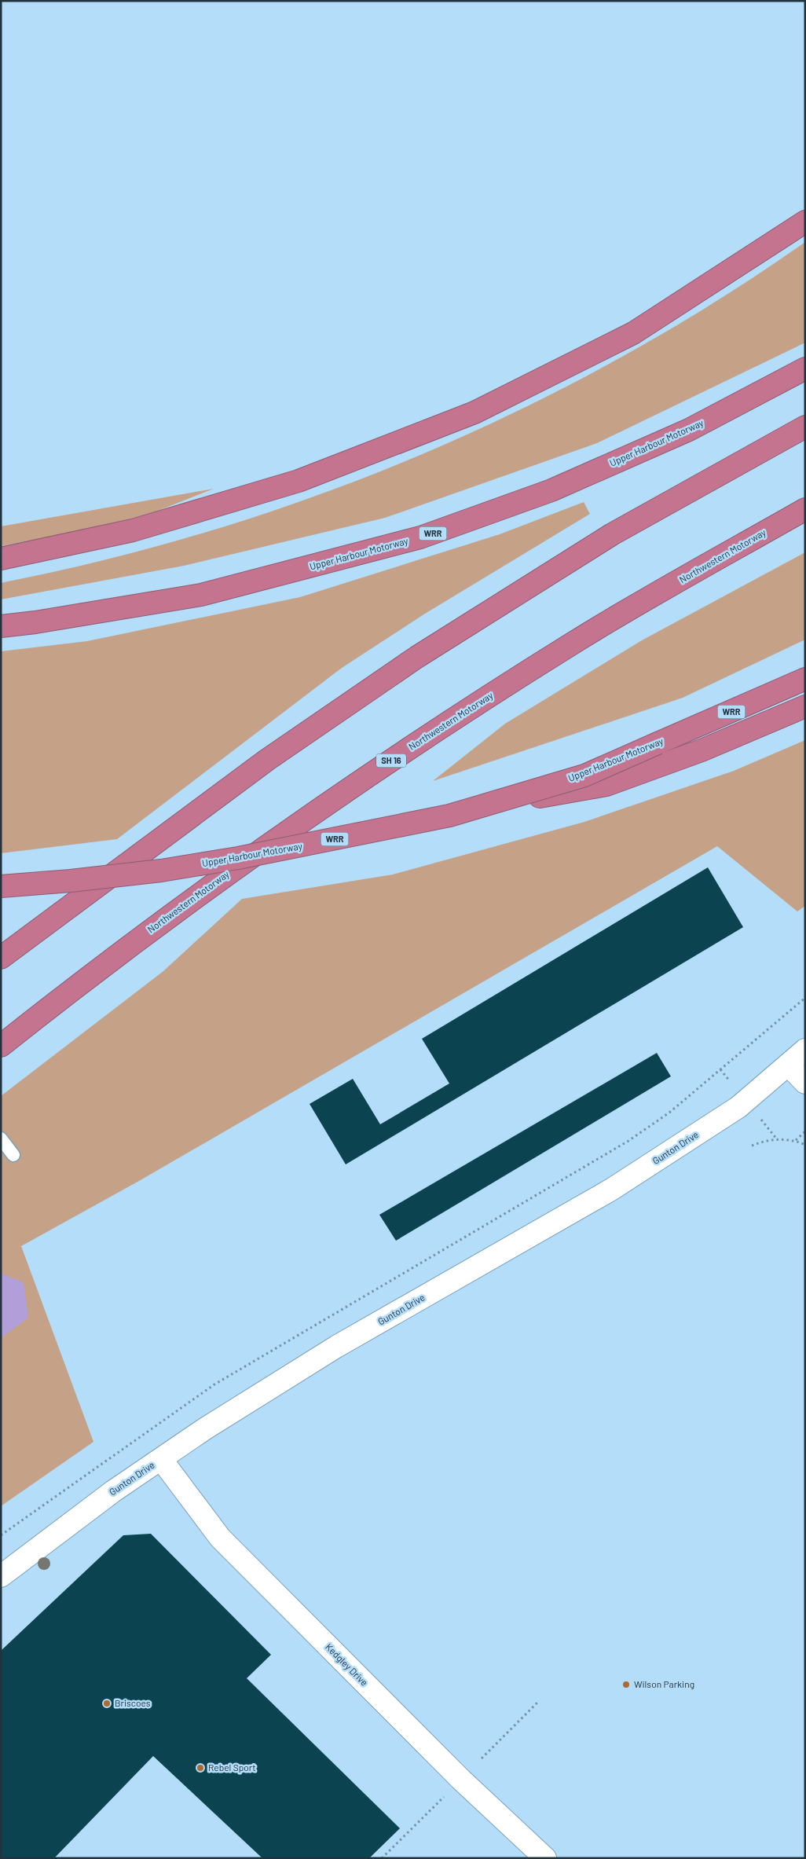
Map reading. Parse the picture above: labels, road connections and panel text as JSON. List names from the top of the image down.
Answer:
{
  "streets": {
    "highway": [
      "Upper Harbour Motorway",
      "WRR",
      "Northwestern Motorway",
      "SH 16"
    ],
    "street": ["Gunton Drive", "Kedgley Drive"]
  },
  "crossings": [
    ["Gunton Drive", "Kedgley Drive"]
  ],
  "places": ["Wilson Parking", "Briscoes", "Rebel Sport"]
}
